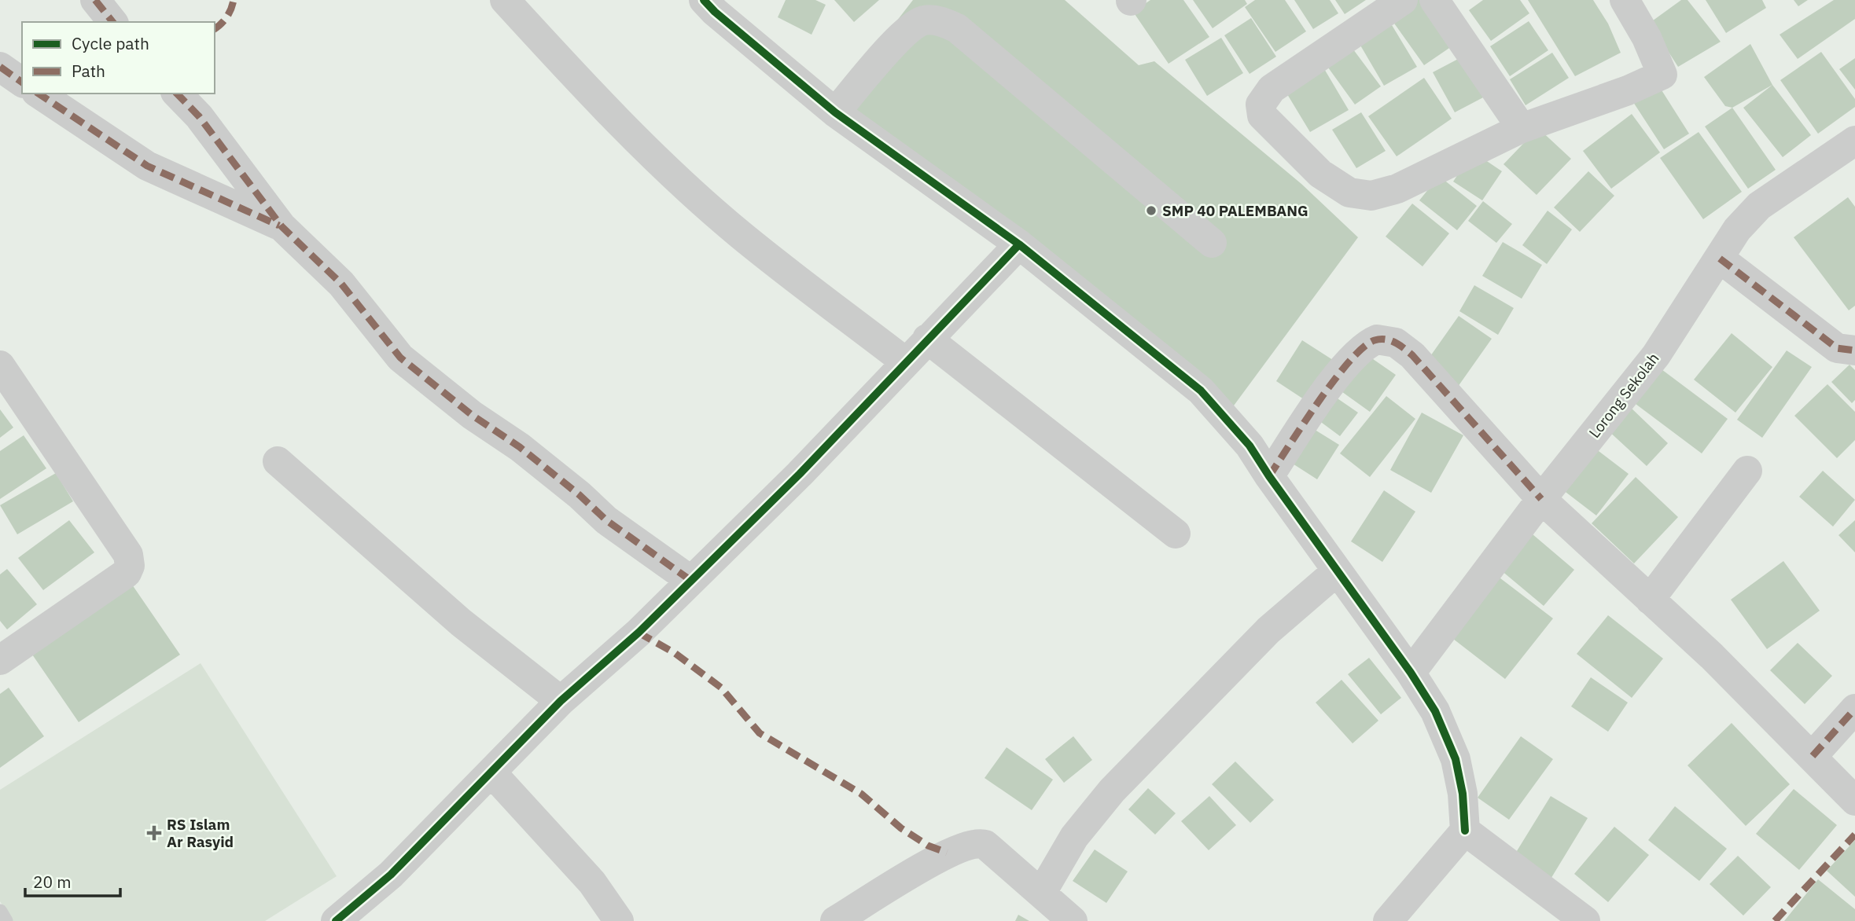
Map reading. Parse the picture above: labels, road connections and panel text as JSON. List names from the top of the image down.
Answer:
{
  "streets": {
    "street": ["Lorong Sekolah"]
  },
  "places": {
    "other": ["SMP 40 PALEMBANG"],
    "health": ["RS Islam Ar Rasyid"]
  },
  "legend": ["Cycle path", "Path"],
  "scale_bar": "20 m"
}
